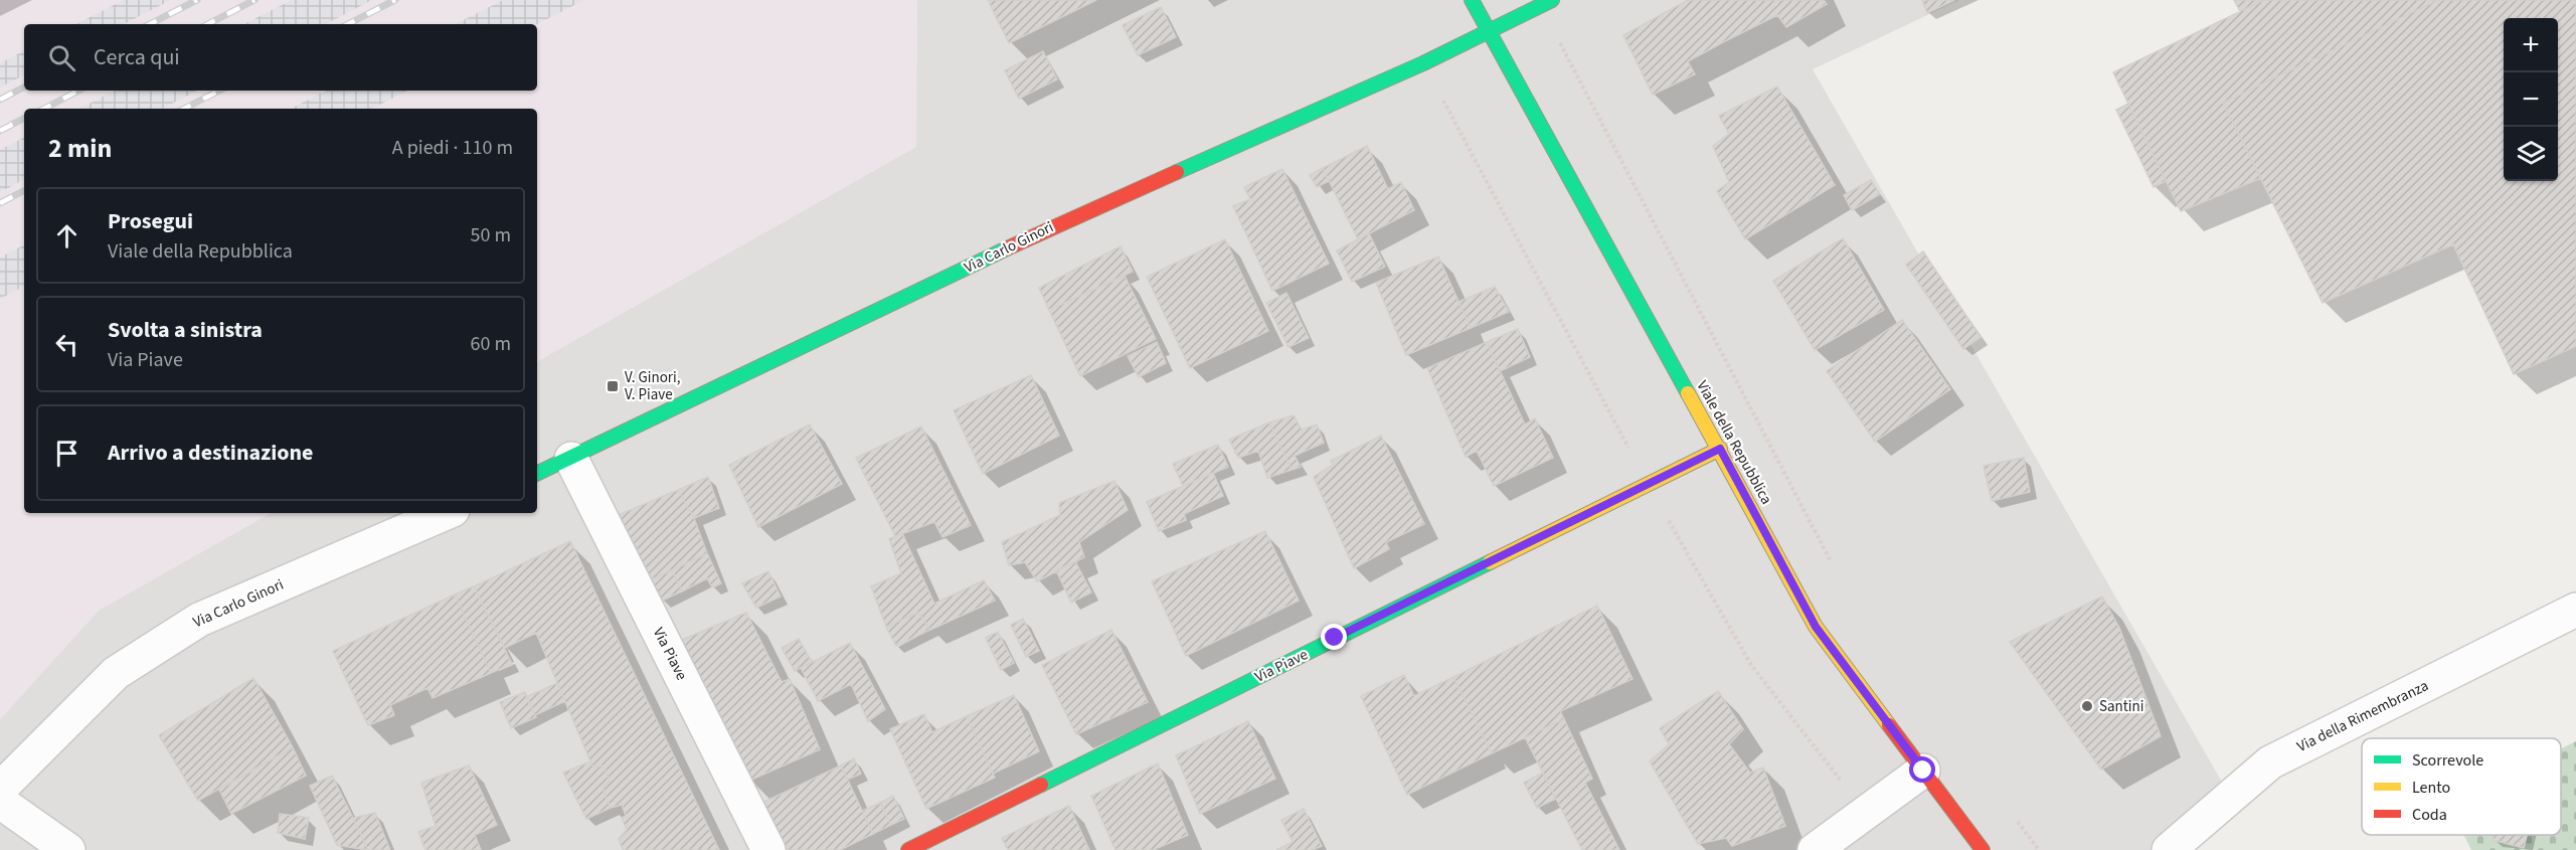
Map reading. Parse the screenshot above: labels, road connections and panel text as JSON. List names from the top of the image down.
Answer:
{
  "streets": {
    "street": [
      "Via Carlo Ginori",
      "Viale della Repubblica",
      "Via Piave",
      "Via della Rimembranza"
    ]
  },
  "crossings": [
    ["Via Carlo Ginori", "Viale della Repubblica"],
    ["Via Carlo Ginori", "Via Piave"],
    ["Viale della Repubblica", "Via Piave"]
  ],
  "places": {
    "transit": ["V. Ginori, V. Piave"],
    "other": ["Santini"]
  },
  "legend": ["Scorrevole", "Lento", "Coda"],
  "page": {
    "map_buttons": ["+", "−"],
    "search": "Cerca qui",
    "heading": ["2 min", "A piedi · 110 m"],
    "list": [
      ["Prosegui", "Viale della Repubblica", "50 m"],
      ["Svolta a sinistra", "Via Piave", "60 m"],
      "Arrivo a destinazione"
    ]
  }
}
